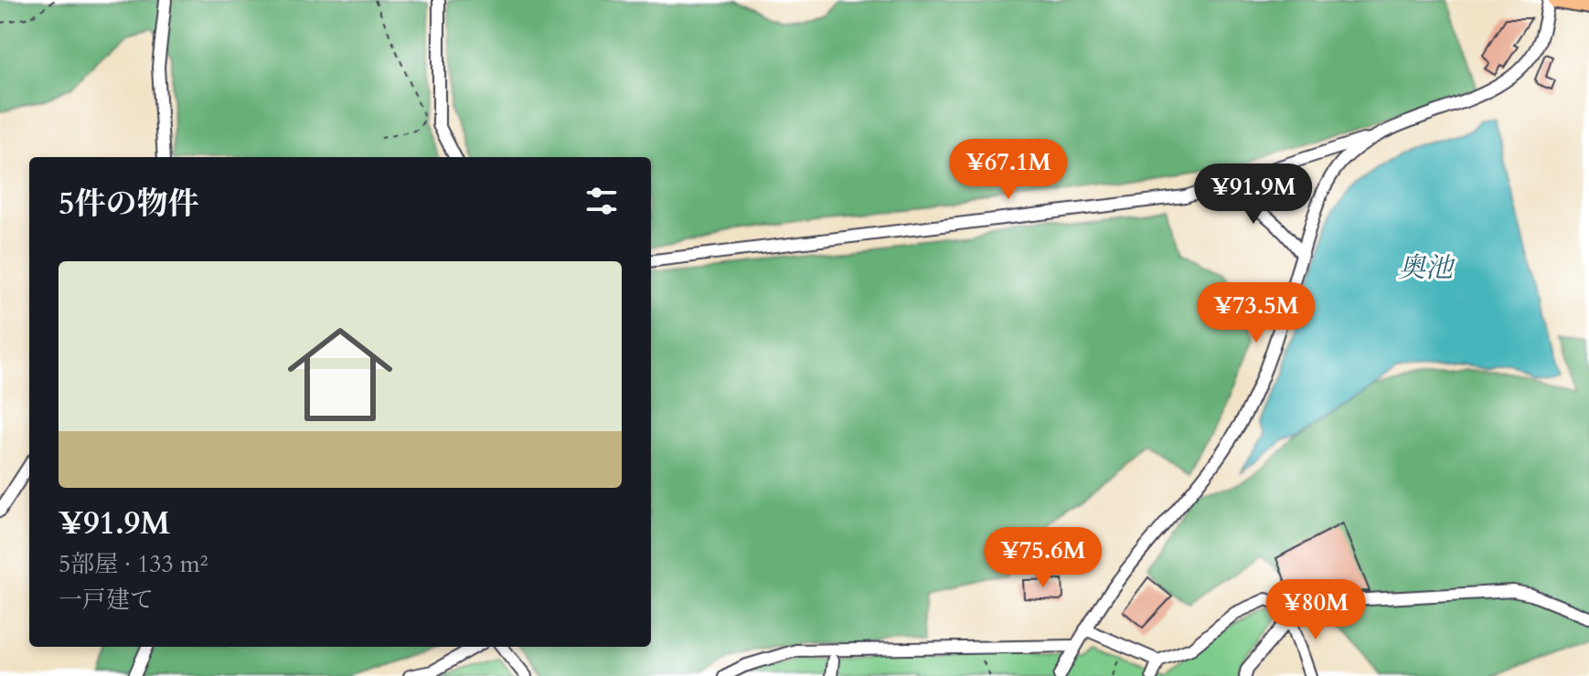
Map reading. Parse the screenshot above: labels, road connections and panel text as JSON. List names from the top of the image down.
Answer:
{
  "water": ["奥池"],
  "page": {
    "price": [
      "¥67.1M",
      "¥91.9M",
      "¥73.5M",
      "¥75.6M",
      "¥80M"
    ],
    "heading": "5件の物件",
    "list": [
      {
        "name": "¥91.9M",
        "note": "5部屋 · 133 m² · 一戸建て"
      }
    ]
  }
}
